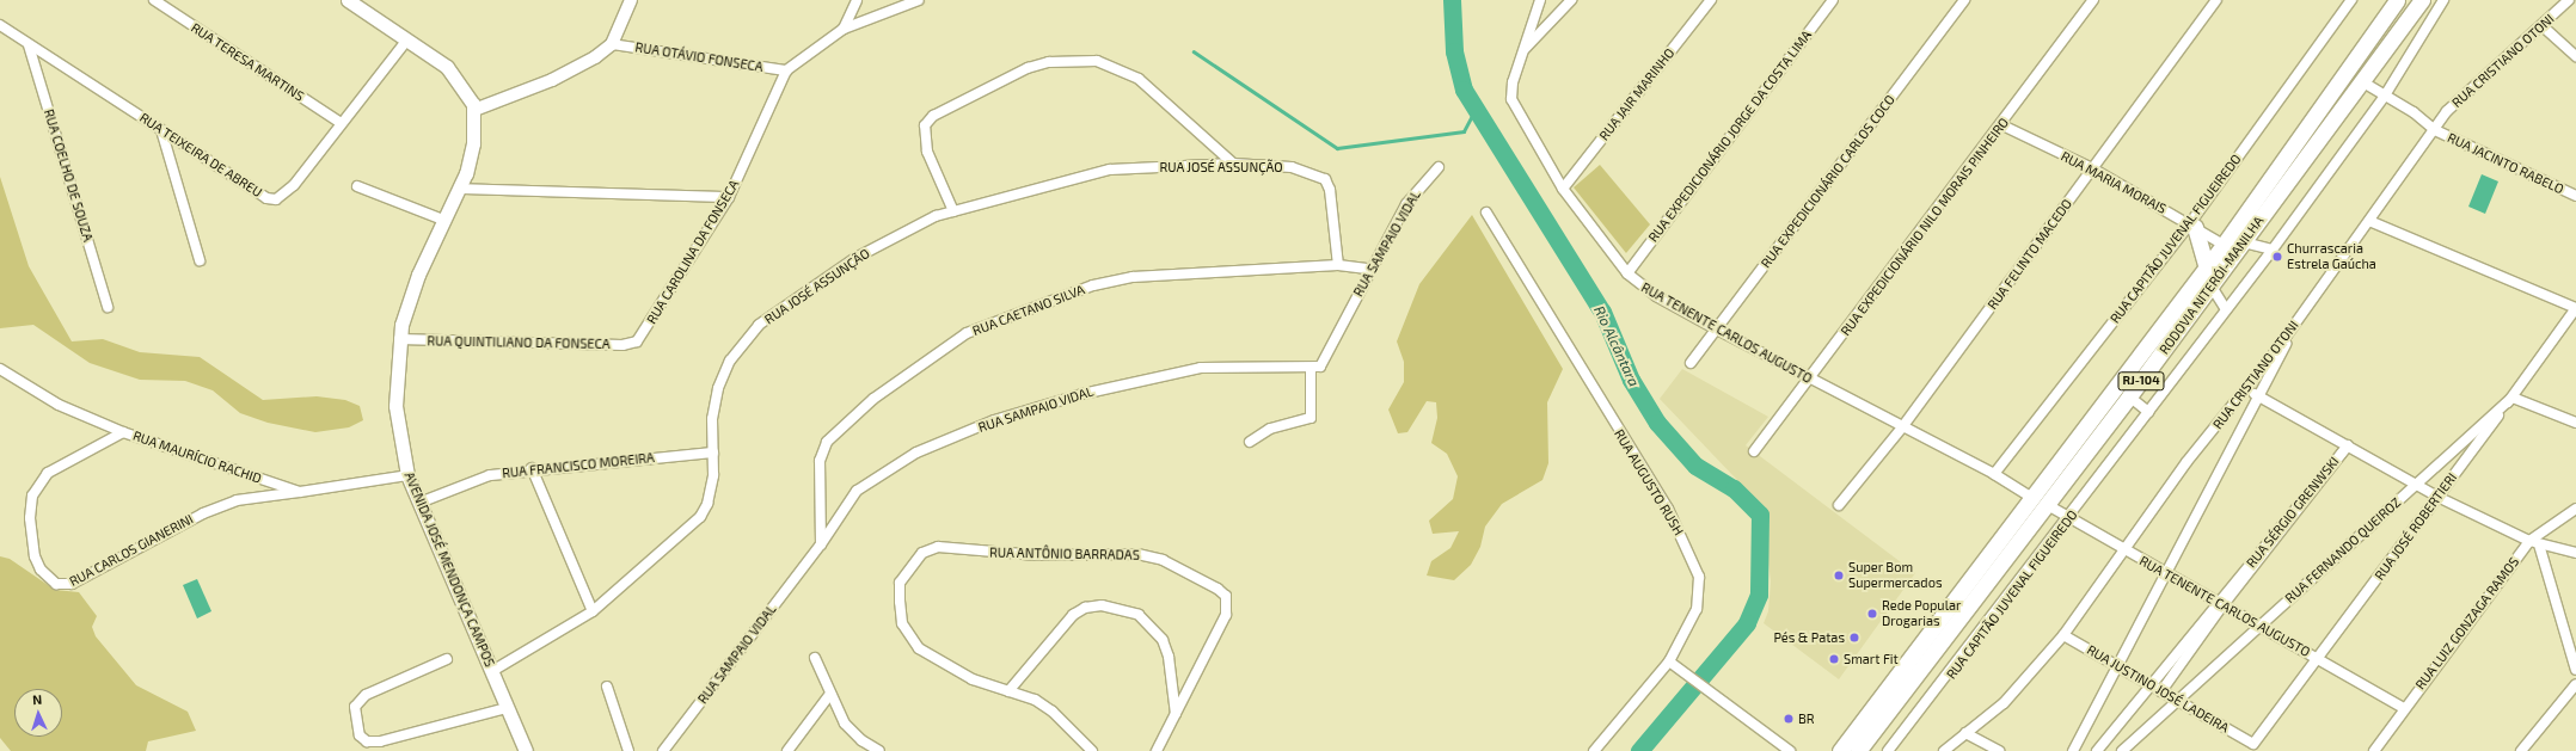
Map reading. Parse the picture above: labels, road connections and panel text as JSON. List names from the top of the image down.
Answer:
{
  "streets": {
    "highway": ["RODOVIA NITERÓI-MANILHA", "RJ-104"],
    "main road": ["AVENIDA JOSÉ MENDONÇA CAMPOS"],
    "street": [
      "RUA OTÁVIO FONSECA",
      "RUA CRISTIANO OTONI",
      "RUA TERESA MARTINS",
      "RUA JAIR MARINHO",
      "RUA EXPEDICIONÁRIO JORGE DA COSTA LIMA",
      "RUA TEIXEIRA DE ABREU",
      "RUA JACINTO RABELO",
      "RUA JOSÉ ASSUNÇÃO",
      "RUA COELHO DE SOUZA",
      "RUA EXPEDICIONÁRIO CARLOS COCO",
      "RUA MARIA MORAIS",
      "RUA EXPEDICIONÁRIO NILO MORAIS PINHEIRO",
      "RUA CAPITÃO JUVENAL FIGUEIREDO",
      "RUA SAMPAIO VIDAL",
      "RUA CAROLINA DA FONSECA",
      "RUA FELINTO MACEDO",
      "RUA CAETANO SILVA",
      "RUA TENENTE CARLOS AUGUSTO",
      "RUA QUINTILIANO DA FONSECA",
      "RUA MAURÍCIO RACHID",
      "RUA FRANCISCO MOREIRA",
      "RUA AUGUSTO RUSH",
      "RUA SÉRGIO GRENWSKI",
      "RUA JOSÉ ROBERTIERI",
      "RUA CARLOS GIANERINI",
      "RUA FERNANDO QUEIROZ",
      "RUA ANTÔNIO BARRADAS",
      "RUA LUIZ GONZAGA RAMOS",
      "RUA JUSTINO JOSÉ LADEIRA"
    ]
  },
  "crossings": [
    ["RUA OTÁVIO FONSECA", "RUA CAROLINA DA FONSECA"],
    ["RUA CRISTIANO OTONI", "RUA JACINTO RABELO"],
    ["RUA CRISTIANO OTONI", "RUA TENENTE CARLOS AUGUSTO"],
    ["RUA CRISTIANO OTONI", "RUA JUSTINO JOSÉ LADEIRA"],
    ["RUA TERESA MARTINS", "RUA TEIXEIRA DE ABREU"],
    ["RUA JAIR MARINHO", "RUA TENENTE CARLOS AUGUSTO"],
    ["RUA EXPEDICIONÁRIO JORGE DA COSTA LIMA", "RUA TENENTE CARLOS AUGUSTO"],
    ["RUA TEIXEIRA DE ABREU", "RUA COELHO DE SOUZA"],
    ["RUA JOSÉ ASSUNÇÃO", "RUA CAETANO SILVA"],
    ["RUA JOSÉ ASSUNÇÃO", "RUA FRANCISCO MOREIRA"],
    ["RUA JOSÉ ASSUNÇÃO", "AVENIDA JOSÉ MENDONÇA CAMPOS"],
    ["RUA EXPEDICIONÁRIO CARLOS COCO", "RUA TENENTE CARLOS AUGUSTO"],
    ["RUA MARIA MORAIS", "RUA EXPEDICIONÁRIO NILO MORAIS PINHEIRO"],
    ["RUA MARIA MORAIS", "RUA CAPITÃO JUVENAL FIGUEIREDO"],
    ["RUA MARIA MORAIS", "RUA FELINTO MACEDO"],
    ["RUA MARIA MORAIS", "RODOVIA NITERÓI-MANILHA"],
    ["RUA EXPEDICIONÁRIO NILO MORAIS PINHEIRO", "RUA TENENTE CARLOS AUGUSTO"],
    ["RUA CAPITÃO JUVENAL FIGUEIREDO", "RUA TENENTE CARLOS AUGUSTO"],
    ["RUA SAMPAIO VIDAL", "RUA CAETANO SILVA"],
    ["RUA CAROLINA DA FONSECA", "RUA QUINTILIANO DA FONSECA"],
    ["RUA FELINTO MACEDO", "RUA TENENTE CARLOS AUGUSTO"],
    ["RODOVIA NITERÓI-MANILHA", "RUA TENENTE CARLOS AUGUSTO"],
    ["RUA TENENTE CARLOS AUGUSTO", "RUA SÉRGIO GRENWSKI"],
    ["RUA TENENTE CARLOS AUGUSTO", "RUA JOSÉ ROBERTIERI"],
    ["RUA TENENTE CARLOS AUGUSTO", "RUA LUIZ GONZAGA RAMOS"],
    ["RUA QUINTILIANO DA FONSECA", "AVENIDA JOSÉ MENDONÇA CAMPOS"],
    ["RUA MAURÍCIO RACHID", "RUA CARLOS GIANERINI"],
    ["RUA MAURÍCIO RACHID", "AVENIDA JOSÉ MENDONÇA CAMPOS"],
    ["RUA FRANCISCO MOREIRA", "AVENIDA JOSÉ MENDONÇA CAMPOS"],
    ["RUA SÉRGIO GRENWSKI", "RUA JUSTINO JOSÉ LADEIRA"],
    ["RUA JOSÉ ROBERTIERI", "RUA FERNANDO QUEIROZ"],
    ["RUA JOSÉ ROBERTIERI", "RUA JUSTINO JOSÉ LADEIRA"]
  ],
  "water": ["Rio Alcântara"],
  "places": [
    "Churrascaria Estrela Gaúcha",
    "Super Bom Supermercados",
    "Rede Popular Drogarias",
    "Pés & Patas",
    "Smart Fit",
    "BR"
  ],
  "north": "top"
}
